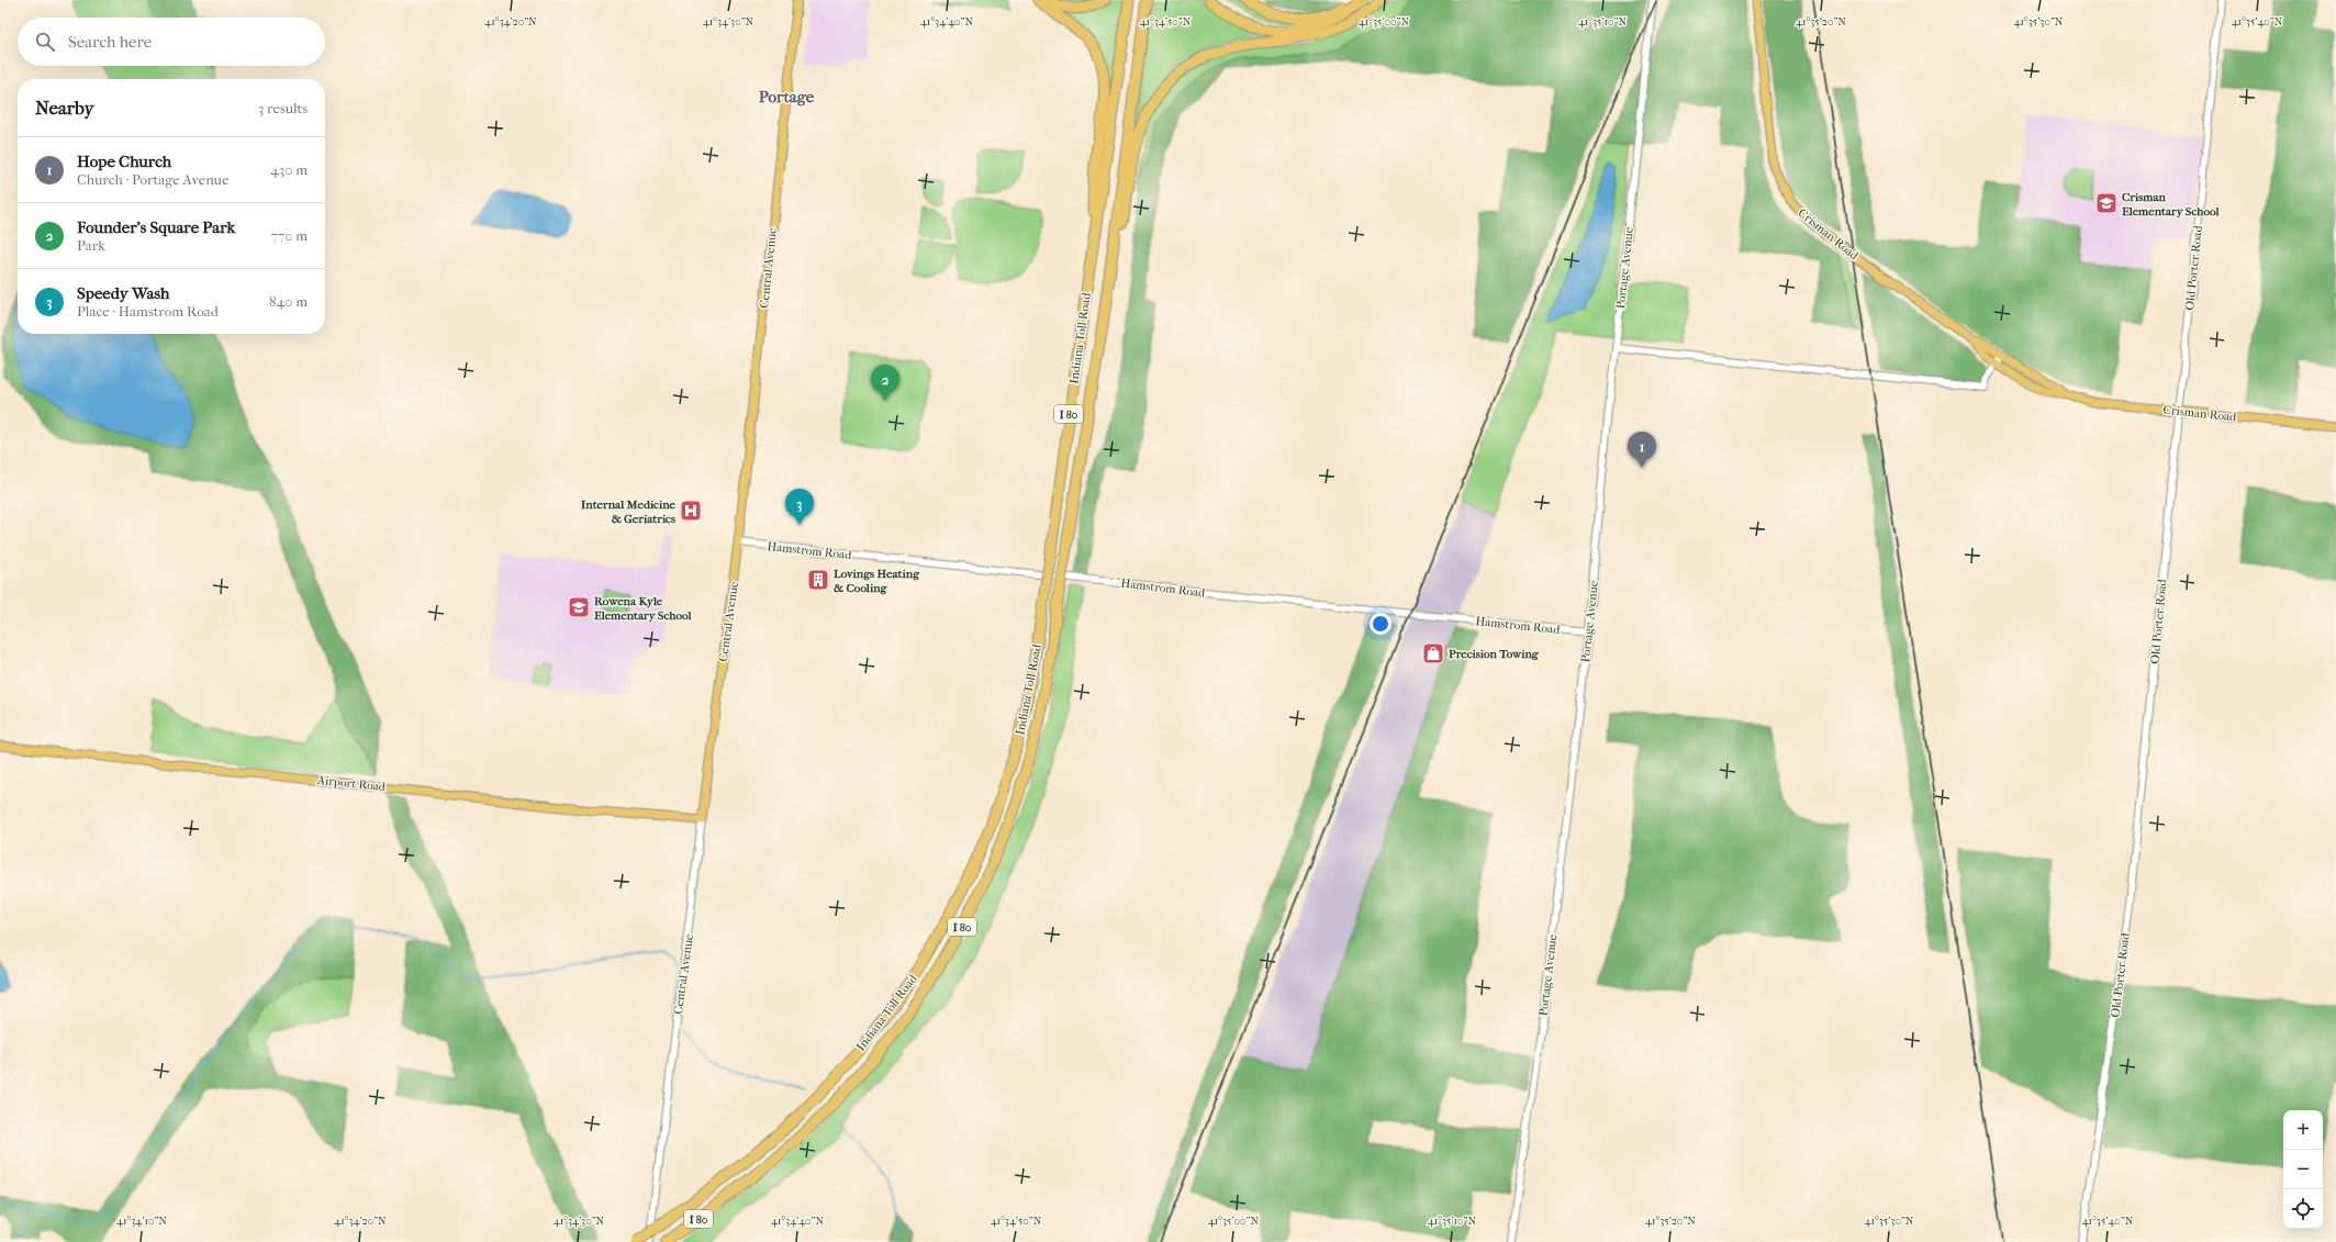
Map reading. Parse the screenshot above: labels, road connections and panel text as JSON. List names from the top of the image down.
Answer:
{
  "streets": {
    "highway": ["Indiana Toll Road", "I 80"],
    "main road": ["Crisman Road", "Central Avenue", "Airport Road"],
    "street": ["Portage Avenue", "Old Porter Road", "Hamstrom Road"]
  },
  "crossings": [
    ["Crisman Road", "Old Porter Road"],
    ["Central Avenue", "Hamstrom Road"],
    ["Central Avenue", "Airport Road"],
    ["Portage Avenue", "Hamstrom Road"]
  ],
  "districts": ["Portage"],
  "places": {
    "school or university": ["Crisman Elementary School", "Rowena Kyle Elementary School"],
    "hospital": ["Internal Medicine & Geriatrics"],
    "building": ["Lovings Heating & Cooling"],
    "shop": ["Precision Towing"]
  },
  "page": {
    "search": "Search here",
    "heading": ["Nearby", "3 results"],
    "list": [
      {
        "mark": "1",
        "name": "Hope Church",
        "note": "Church · Portage Avenue",
        "value": "430 m"
      },
      {
        "mark": "2",
        "name": "Founder's Square Park",
        "note": "Park",
        "value": "770 m"
      },
      {
        "mark": "3",
        "name": "Speedy Wash",
        "note": "Place · Hamstrom Road",
        "value": "840 m"
      }
    ],
    "pins": ["2", "1", "3"],
    "map_buttons": ["+", "−"]
  },
  "coordinates": [
    "41°34'20\"N",
    "41°34'30\"N",
    "41°34'40\"N",
    "41°34'50\"N",
    "41°35'00\"N",
    "41°35'10\"N",
    "41°35'20\"N",
    "41°35'30\"N",
    "41°35'40\"N",
    "41°34'10\"N"
  ]
}
